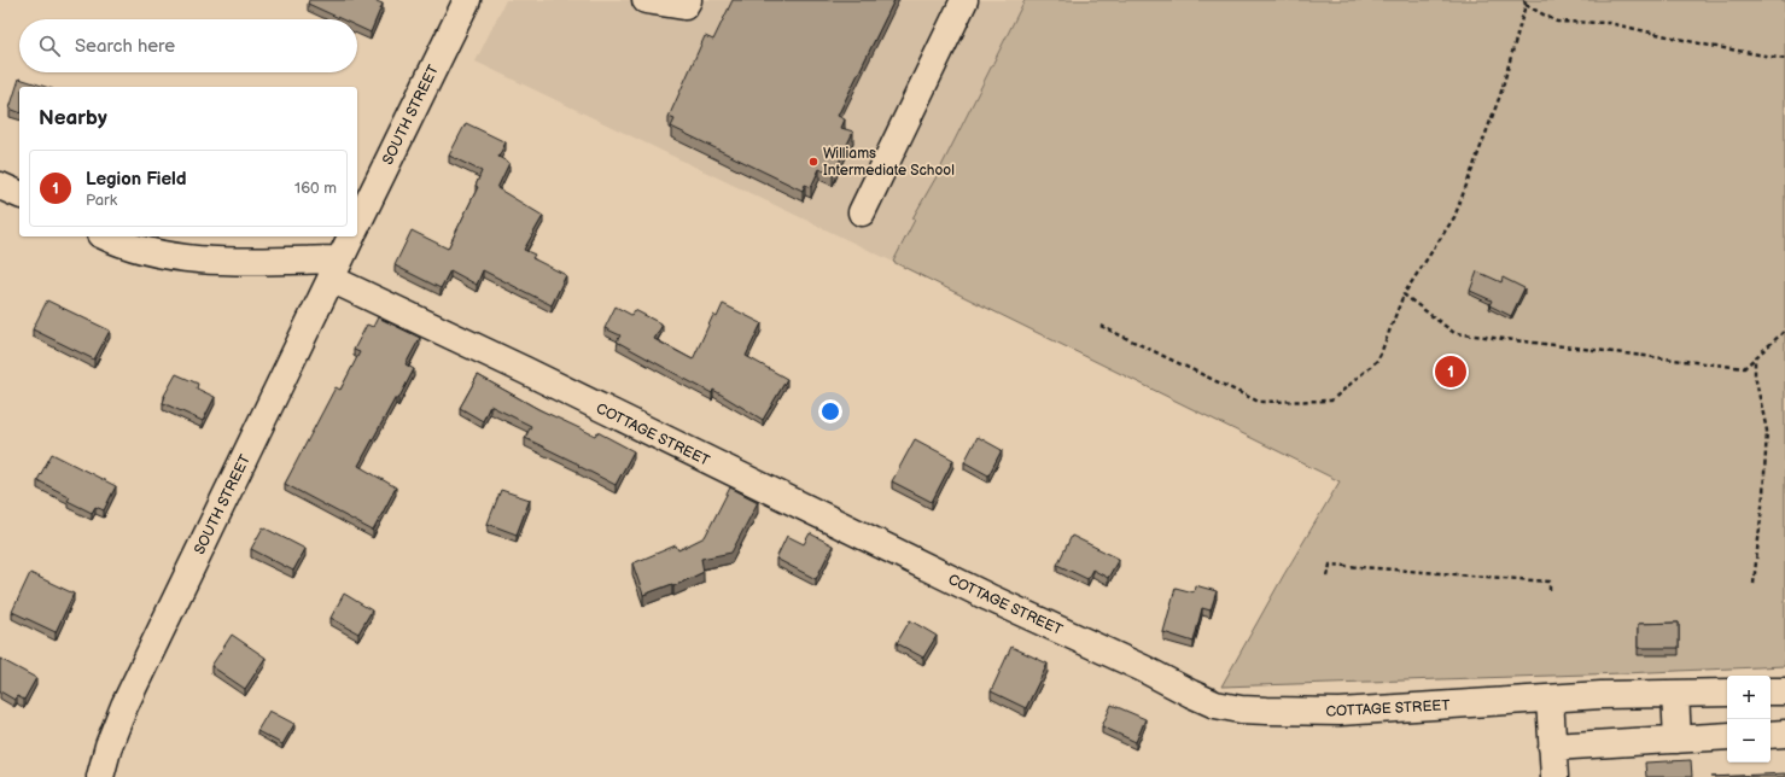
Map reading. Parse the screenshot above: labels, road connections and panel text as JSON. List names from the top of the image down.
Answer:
{
  "streets": {
    "street": ["SOUTH STREET", "COTTAGE STREET"]
  },
  "crossings": [
    ["SOUTH STREET", "COTTAGE STREET"]
  ],
  "places": ["Williams Intermediate School"],
  "page": {
    "search": "Search here",
    "heading": "Nearby",
    "list": [
      {
        "mark": "1",
        "name": "Legion Field",
        "note": "Park",
        "value": "160 m"
      }
    ],
    "pins": "1",
    "map_buttons": ["+", "−"]
  }
}
